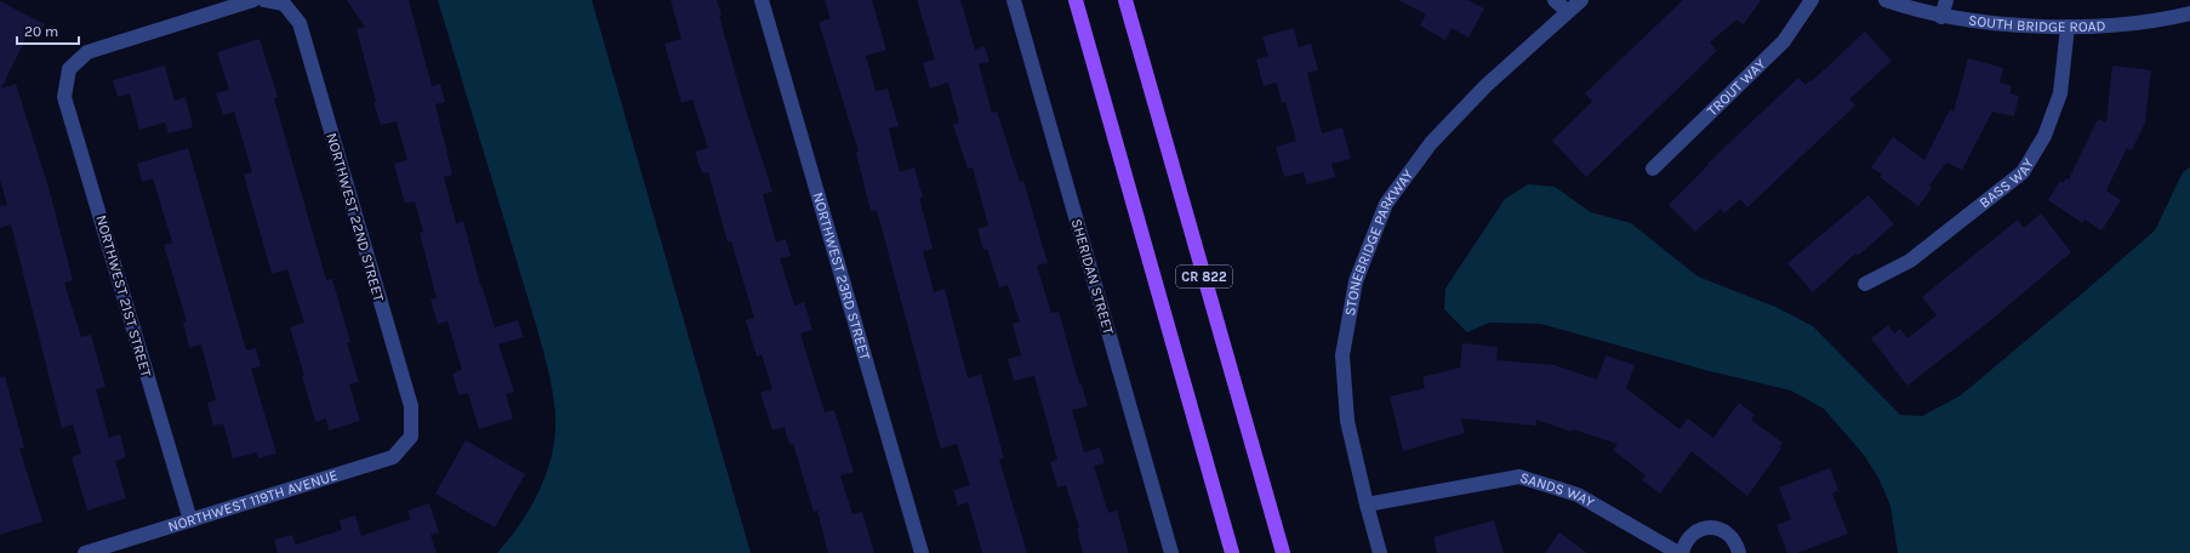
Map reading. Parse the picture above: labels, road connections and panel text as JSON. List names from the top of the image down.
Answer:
{
  "streets": {
    "main road": ["CR 822"],
    "street": [
      "SOUTH BRIDGE ROAD",
      "TROUT WAY",
      "BASS WAY",
      "NORTHWEST 22ND STREET",
      "STONEBRIDGE PARKWAY",
      "NORTHWEST 23RD STREET",
      "SHERIDAN STREET",
      "NORTHWEST 21ST STREET",
      "SANDS WAY",
      "NORTHWEST 119TH AVENUE"
    ]
  },
  "crossings": [
    ["SOUTH BRIDGE ROAD", "BASS WAY"],
    ["NORTHWEST 22ND STREET", "NORTHWEST 119TH AVENUE"],
    ["STONEBRIDGE PARKWAY", "SANDS WAY"],
    ["NORTHWEST 21ST STREET", "NORTHWEST 119TH AVENUE"]
  ],
  "scale_bar": "20 m"
}
